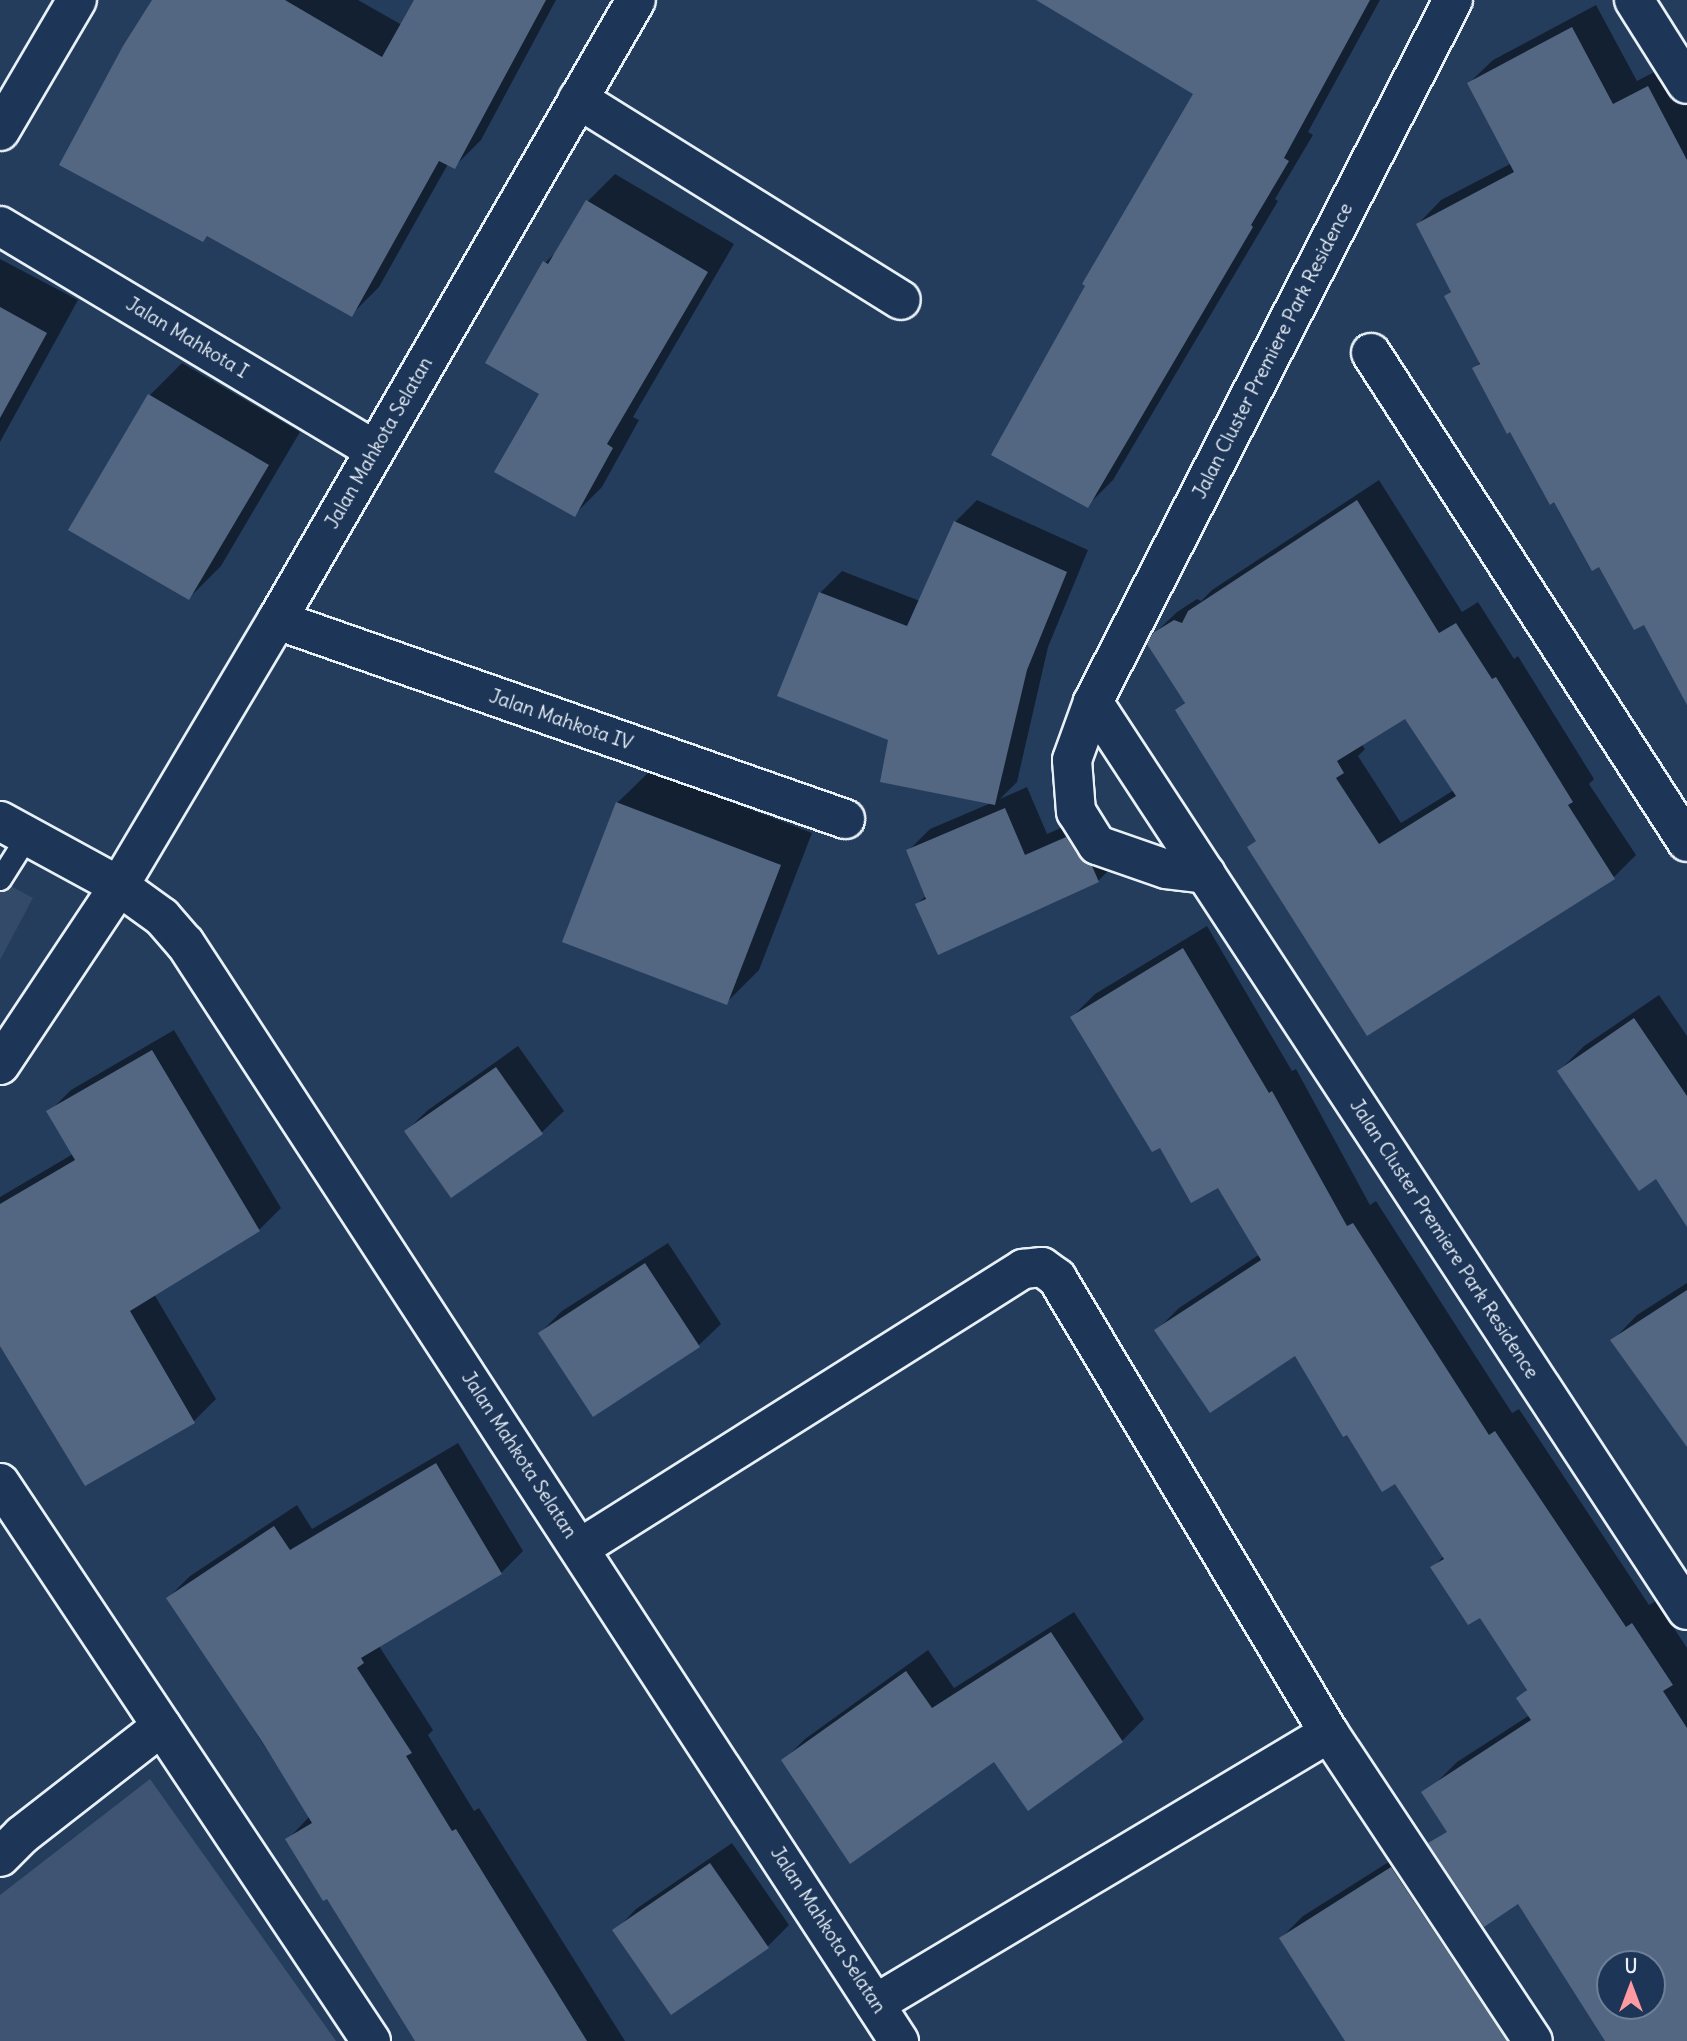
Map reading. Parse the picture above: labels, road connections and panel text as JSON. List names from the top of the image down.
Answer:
{
  "streets": {
    "street": [
      "Jalan Mahkota I",
      "Jalan Cluster Premiere Park Residence",
      "Jalan Mahkota Selatan",
      "Jalan Mahkota IV"
    ]
  },
  "crossings": [
    ["Jalan Mahkota I", "Jalan Mahkota Selatan"],
    ["Jalan Mahkota Selatan", "Jalan Mahkota IV"]
  ],
  "north": "top"
}
